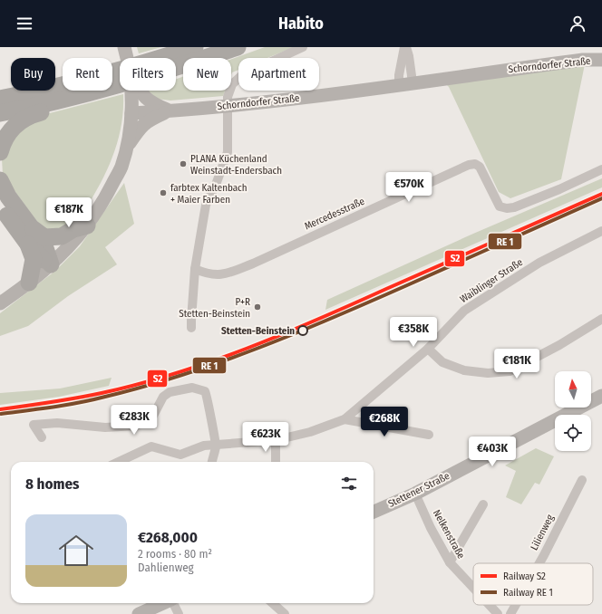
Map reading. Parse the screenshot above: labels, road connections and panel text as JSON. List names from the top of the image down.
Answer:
{
  "streets": {
    "street": [
      "Schorndorfer Straße",
      "Mercedesstraße",
      "Waiblinger Straße",
      "Stettener Straße",
      "Lilienweg",
      "Nelkenstraße"
    ]
  },
  "crossings": [
    ["Stettener Straße", "Nelkenstraße"]
  ],
  "places": [
    "PLANA Küchenland Weinstadt-Endersbach",
    "farbtex Kaltenbach + Maier Farben",
    "P+R Stetten-Beinstein",
    "Stetten-Beinstein"
  ],
  "lines": ["rail line S2"],
  "legend": ["Railway S2", "Railway RE 1"],
  "north": "top",
  "page": {
    "header": "Habito",
    "chip": [
      "Buy",
      "Rent",
      "Filters",
      "New",
      "Apartment"
    ],
    "price": [
      "€570K",
      "€187K",
      "€358K",
      "€181K",
      "€283K",
      "€268K",
      "€623K",
      "€403K"
    ],
    "heading": "8 homes",
    "list": [
      {
        "name": "€268,000",
        "note": "2 rooms · 80 m² · Dahlienweg"
      }
    ]
  }
}
